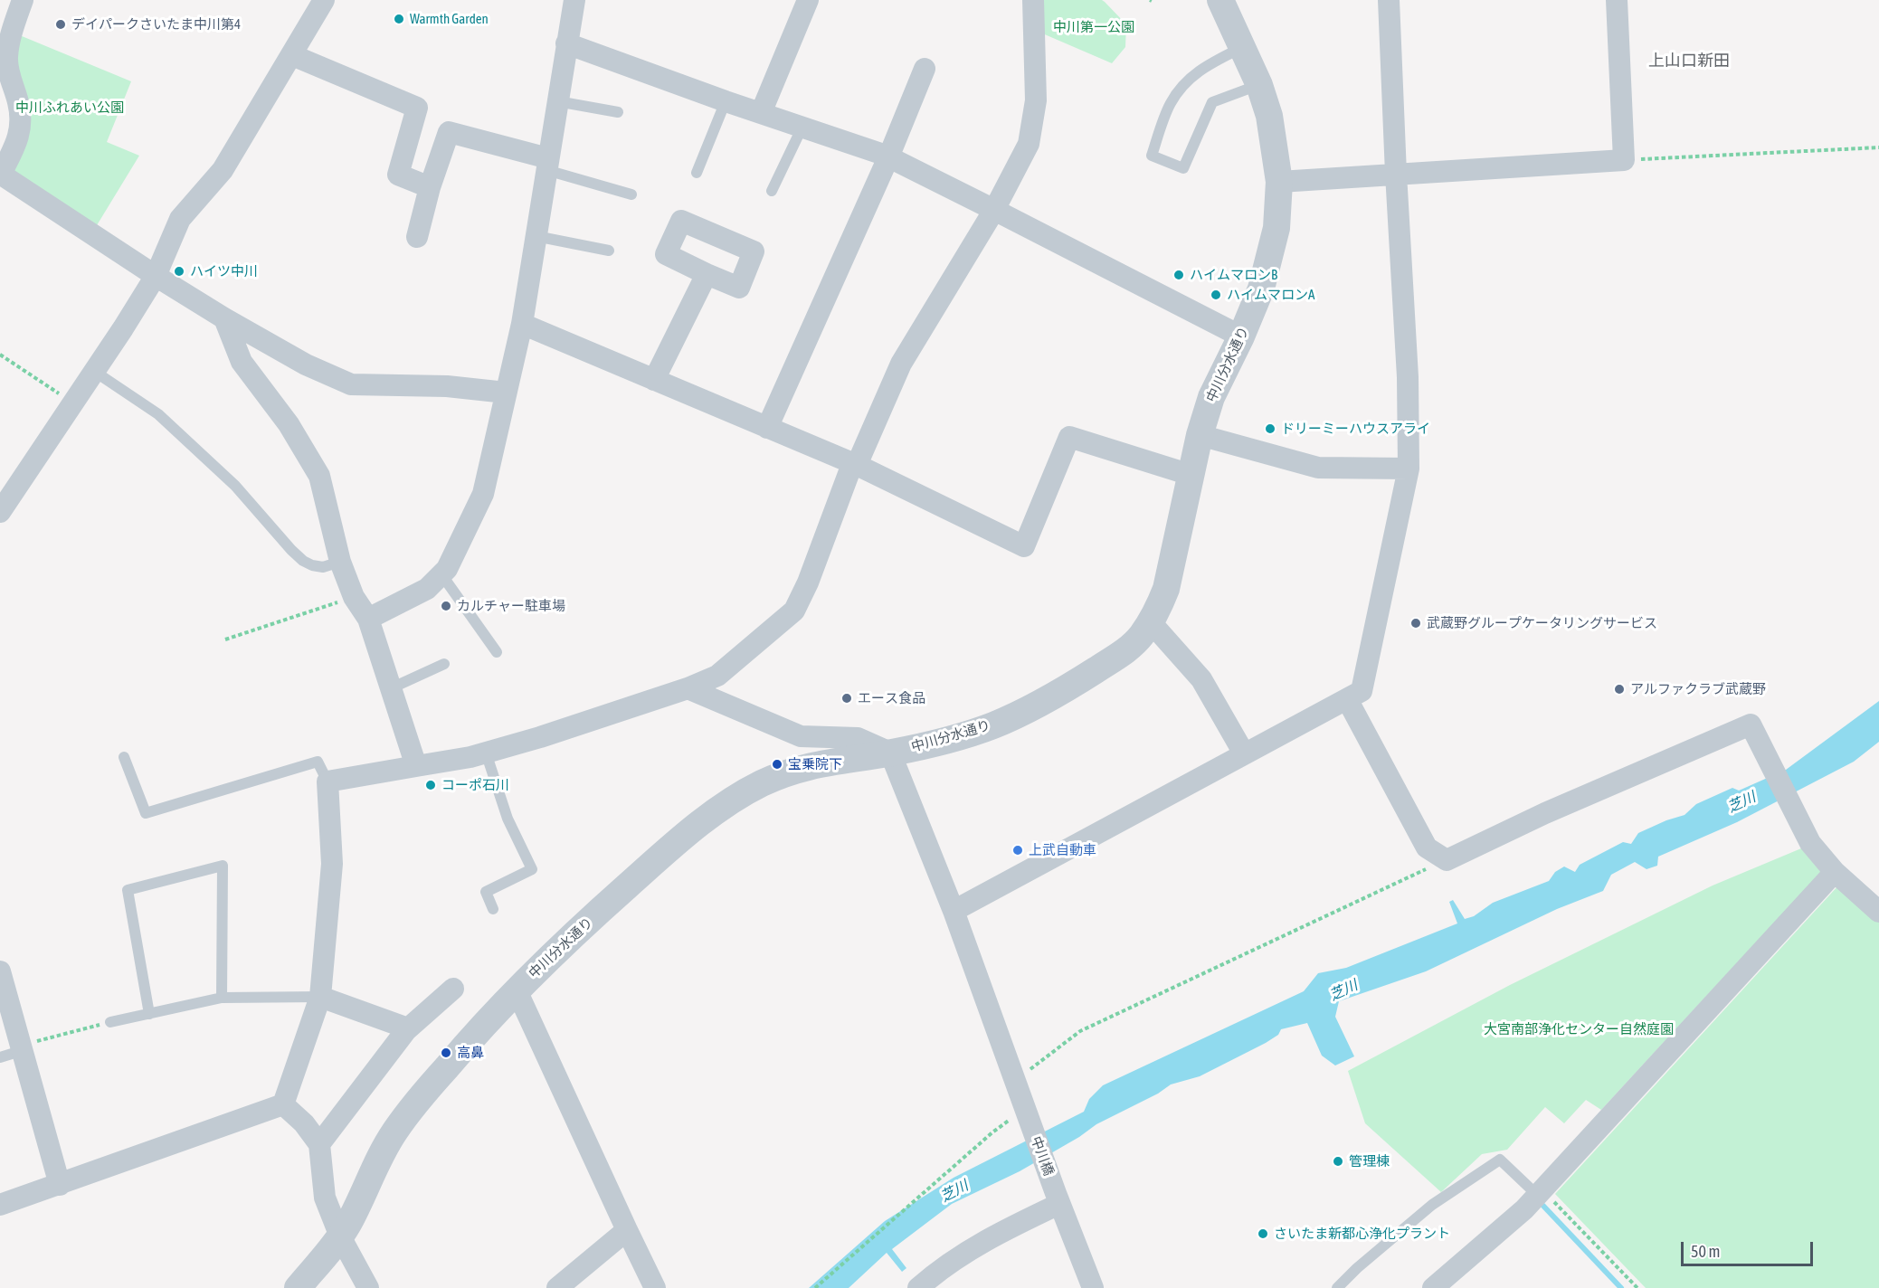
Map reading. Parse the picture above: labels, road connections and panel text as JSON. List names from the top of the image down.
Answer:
{
  "streets": {
    "street": ["中川分水通り", "中川橋"]
  },
  "crossings": [
    ["中川分水通り", "中川橋"]
  ],
  "districts": ["上山口新田"],
  "water": ["芝川"],
  "parks": ["中川第一公園", "中川ふれあい公園", "大宮南部浄化センター自然庭園"],
  "places": [
    "Warmth Garden",
    "デイパークさいたま中川第4",
    "ハイツ中川",
    "ハイムマロンB",
    "ハイムマロンA",
    "ドリーミーハウスアライ",
    "カルチャー駐車場",
    "武蔵野グループケータリングサービス",
    "アルファクラブ武蔵野",
    "エース食品",
    "宝乗院下",
    "コーポ石川",
    "上武自動車",
    "高鼻",
    "管理棟",
    "さいたま新都心浄化プラント"
  ],
  "scale_bar": "50 m"
}
